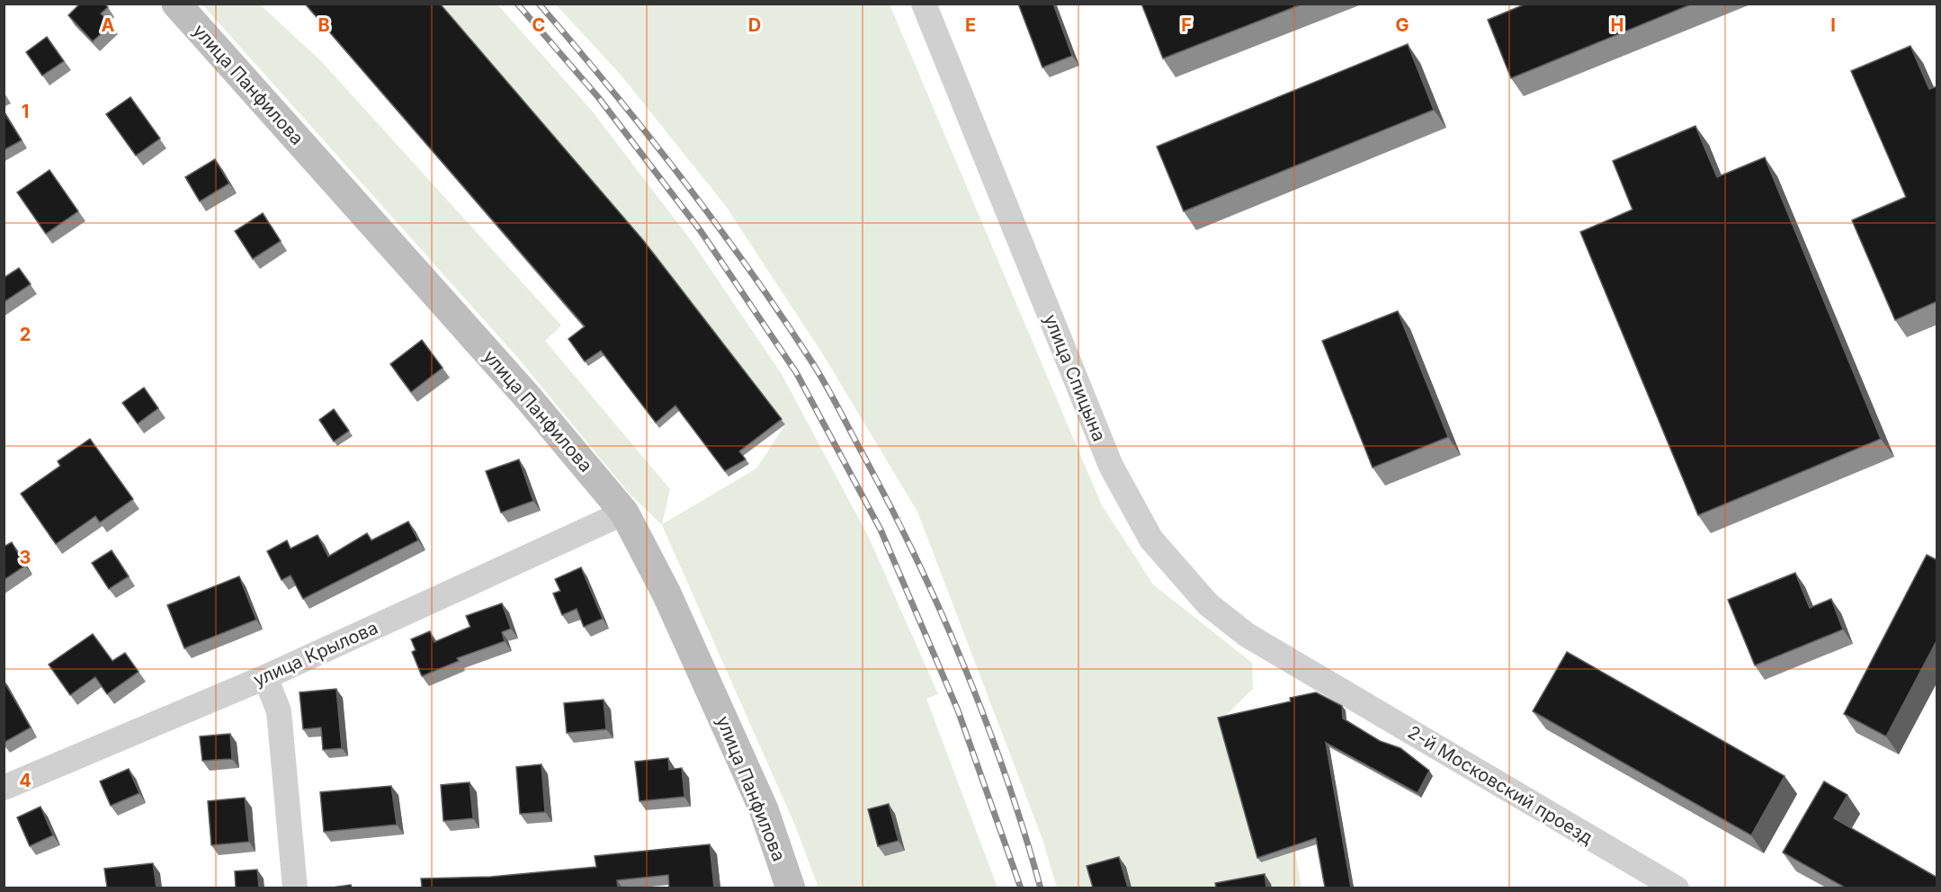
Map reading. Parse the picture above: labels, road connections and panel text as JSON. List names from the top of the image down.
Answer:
{
  "streets": {
    "main road": ["улица Панфилова"],
    "street": ["улица Спицына", "улица Крылова", "2-й Московский проезд"]
  },
  "crossings": [
    ["улица Панфилова", "улица Крылова"],
    ["улица Спицына", "2-й Московский проезд"]
  ],
  "grid": {
    "columns": [
      "A",
      "B",
      "C",
      "D",
      "E",
      "F",
      "G",
      "H",
      "I"
    ],
    "rows": [
      "1",
      "2",
      "3",
      "4"
    ]
  }
}
